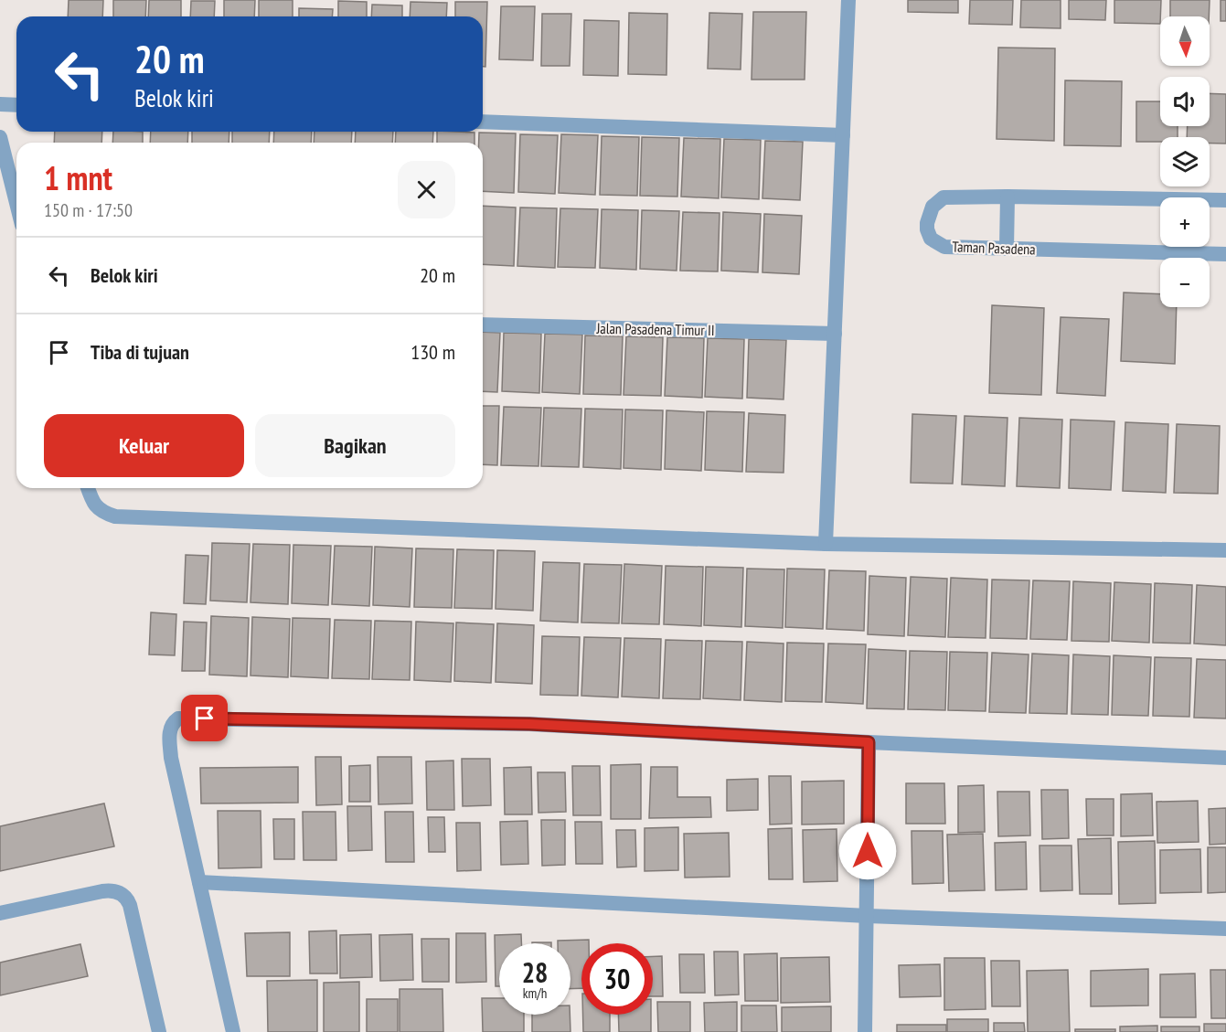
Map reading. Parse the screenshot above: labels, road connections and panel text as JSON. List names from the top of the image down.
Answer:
{
  "streets": {
    "street": ["Taman Pasadena", "Jalan Pasadena Timur II"]
  },
  "north": "bottom",
  "page": {
    "map_buttons": ["+", "−"],
    "turn": ["20 m", "Belok kiri"],
    "heading": ["1 mnt", "150 m · 17:50"],
    "list": [
      {
        "name": "Belok kiri",
        "value": "20 m"
      },
      {
        "name": "Tiba di tujuan",
        "value": "130 m"
      }
    ],
    "buttons": ["Keluar", "Bagikan"],
    "speed": "28 km/h",
    "limit": "30"
  }
}
